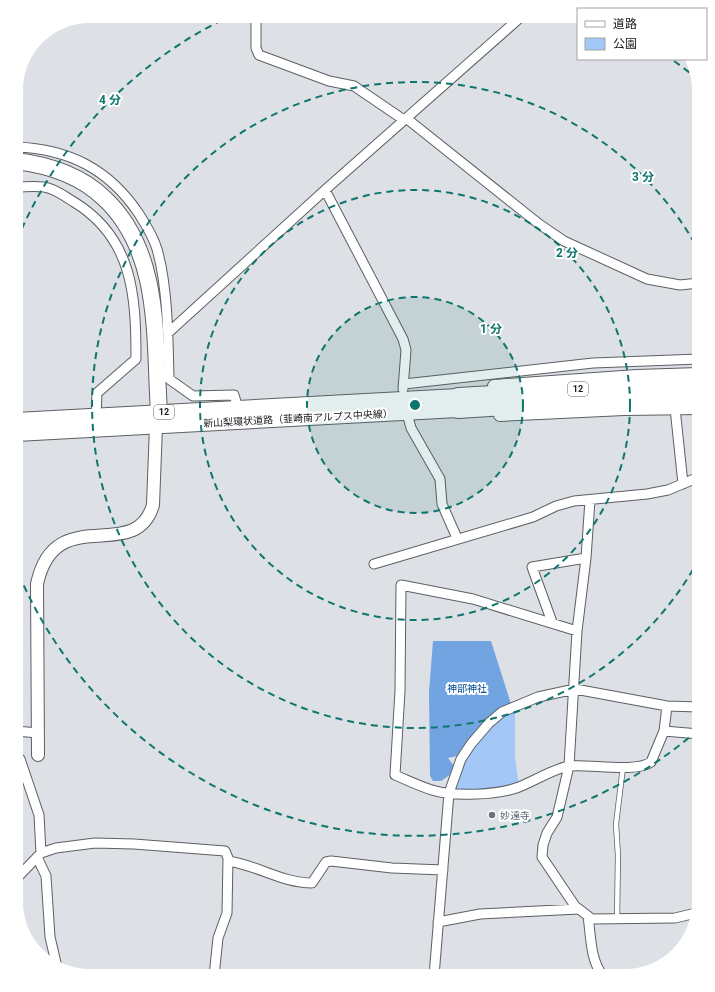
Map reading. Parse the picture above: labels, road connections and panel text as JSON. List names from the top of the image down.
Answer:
{
  "streets": {
    "highway": ["12", "新山梨環状道路（韮崎南アルプス中央線）"]
  },
  "parks": ["神部神社"],
  "places": ["妙遠寺"],
  "legend": ["道路", "公園"],
  "rings": [
    "4 分",
    "3 分",
    "2 分",
    "1 分"
  ]
}
